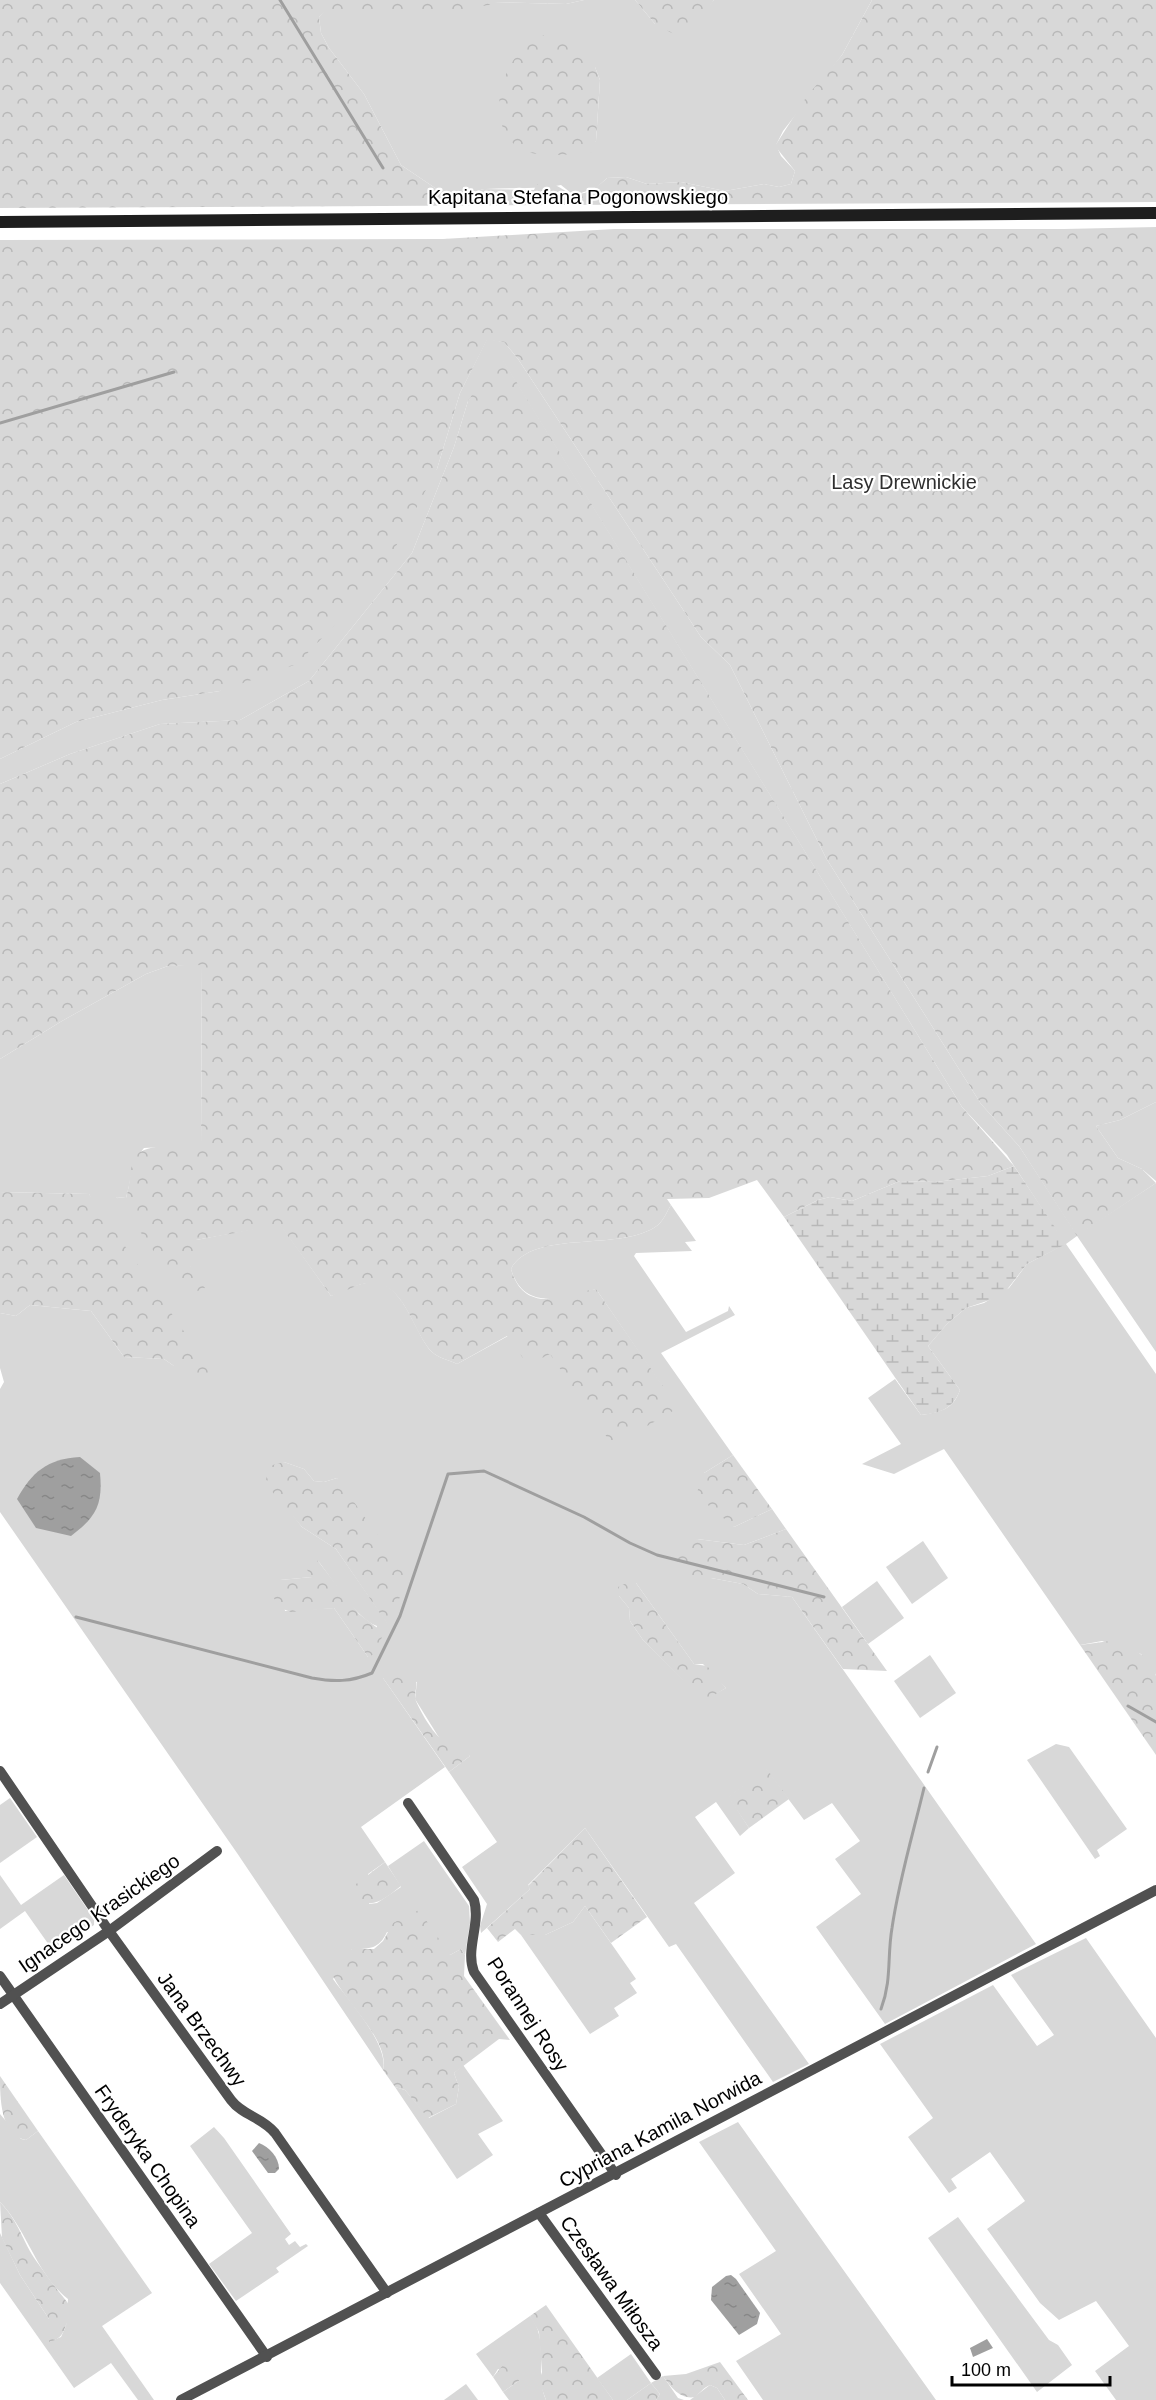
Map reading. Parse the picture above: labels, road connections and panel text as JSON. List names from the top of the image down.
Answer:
{
  "streets": {
    "main road": ["Kapitana Stefana Pogonowskiego"],
    "street": [
      "Ignacego Krasickiego",
      "Porannej Rosy",
      "Jana Brzechwy",
      "Cypriana Kamila Norwida",
      "Fryderyka Chopina",
      "Czesława Miłosza"
    ]
  },
  "crossings": [
    ["Ignacego Krasickiego", "Jana Brzechwy"],
    ["Ignacego Krasickiego", "Fryderyka Chopina"],
    ["Porannej Rosy", "Cypriana Kamila Norwida"],
    ["Jana Brzechwy", "Cypriana Kamila Norwida"],
    ["Cypriana Kamila Norwida", "Fryderyka Chopina"],
    ["Cypriana Kamila Norwida", "Czesława Miłosza"]
  ],
  "parks": ["Lasy Drewnickie"],
  "scale_bar": "100 m"
}
